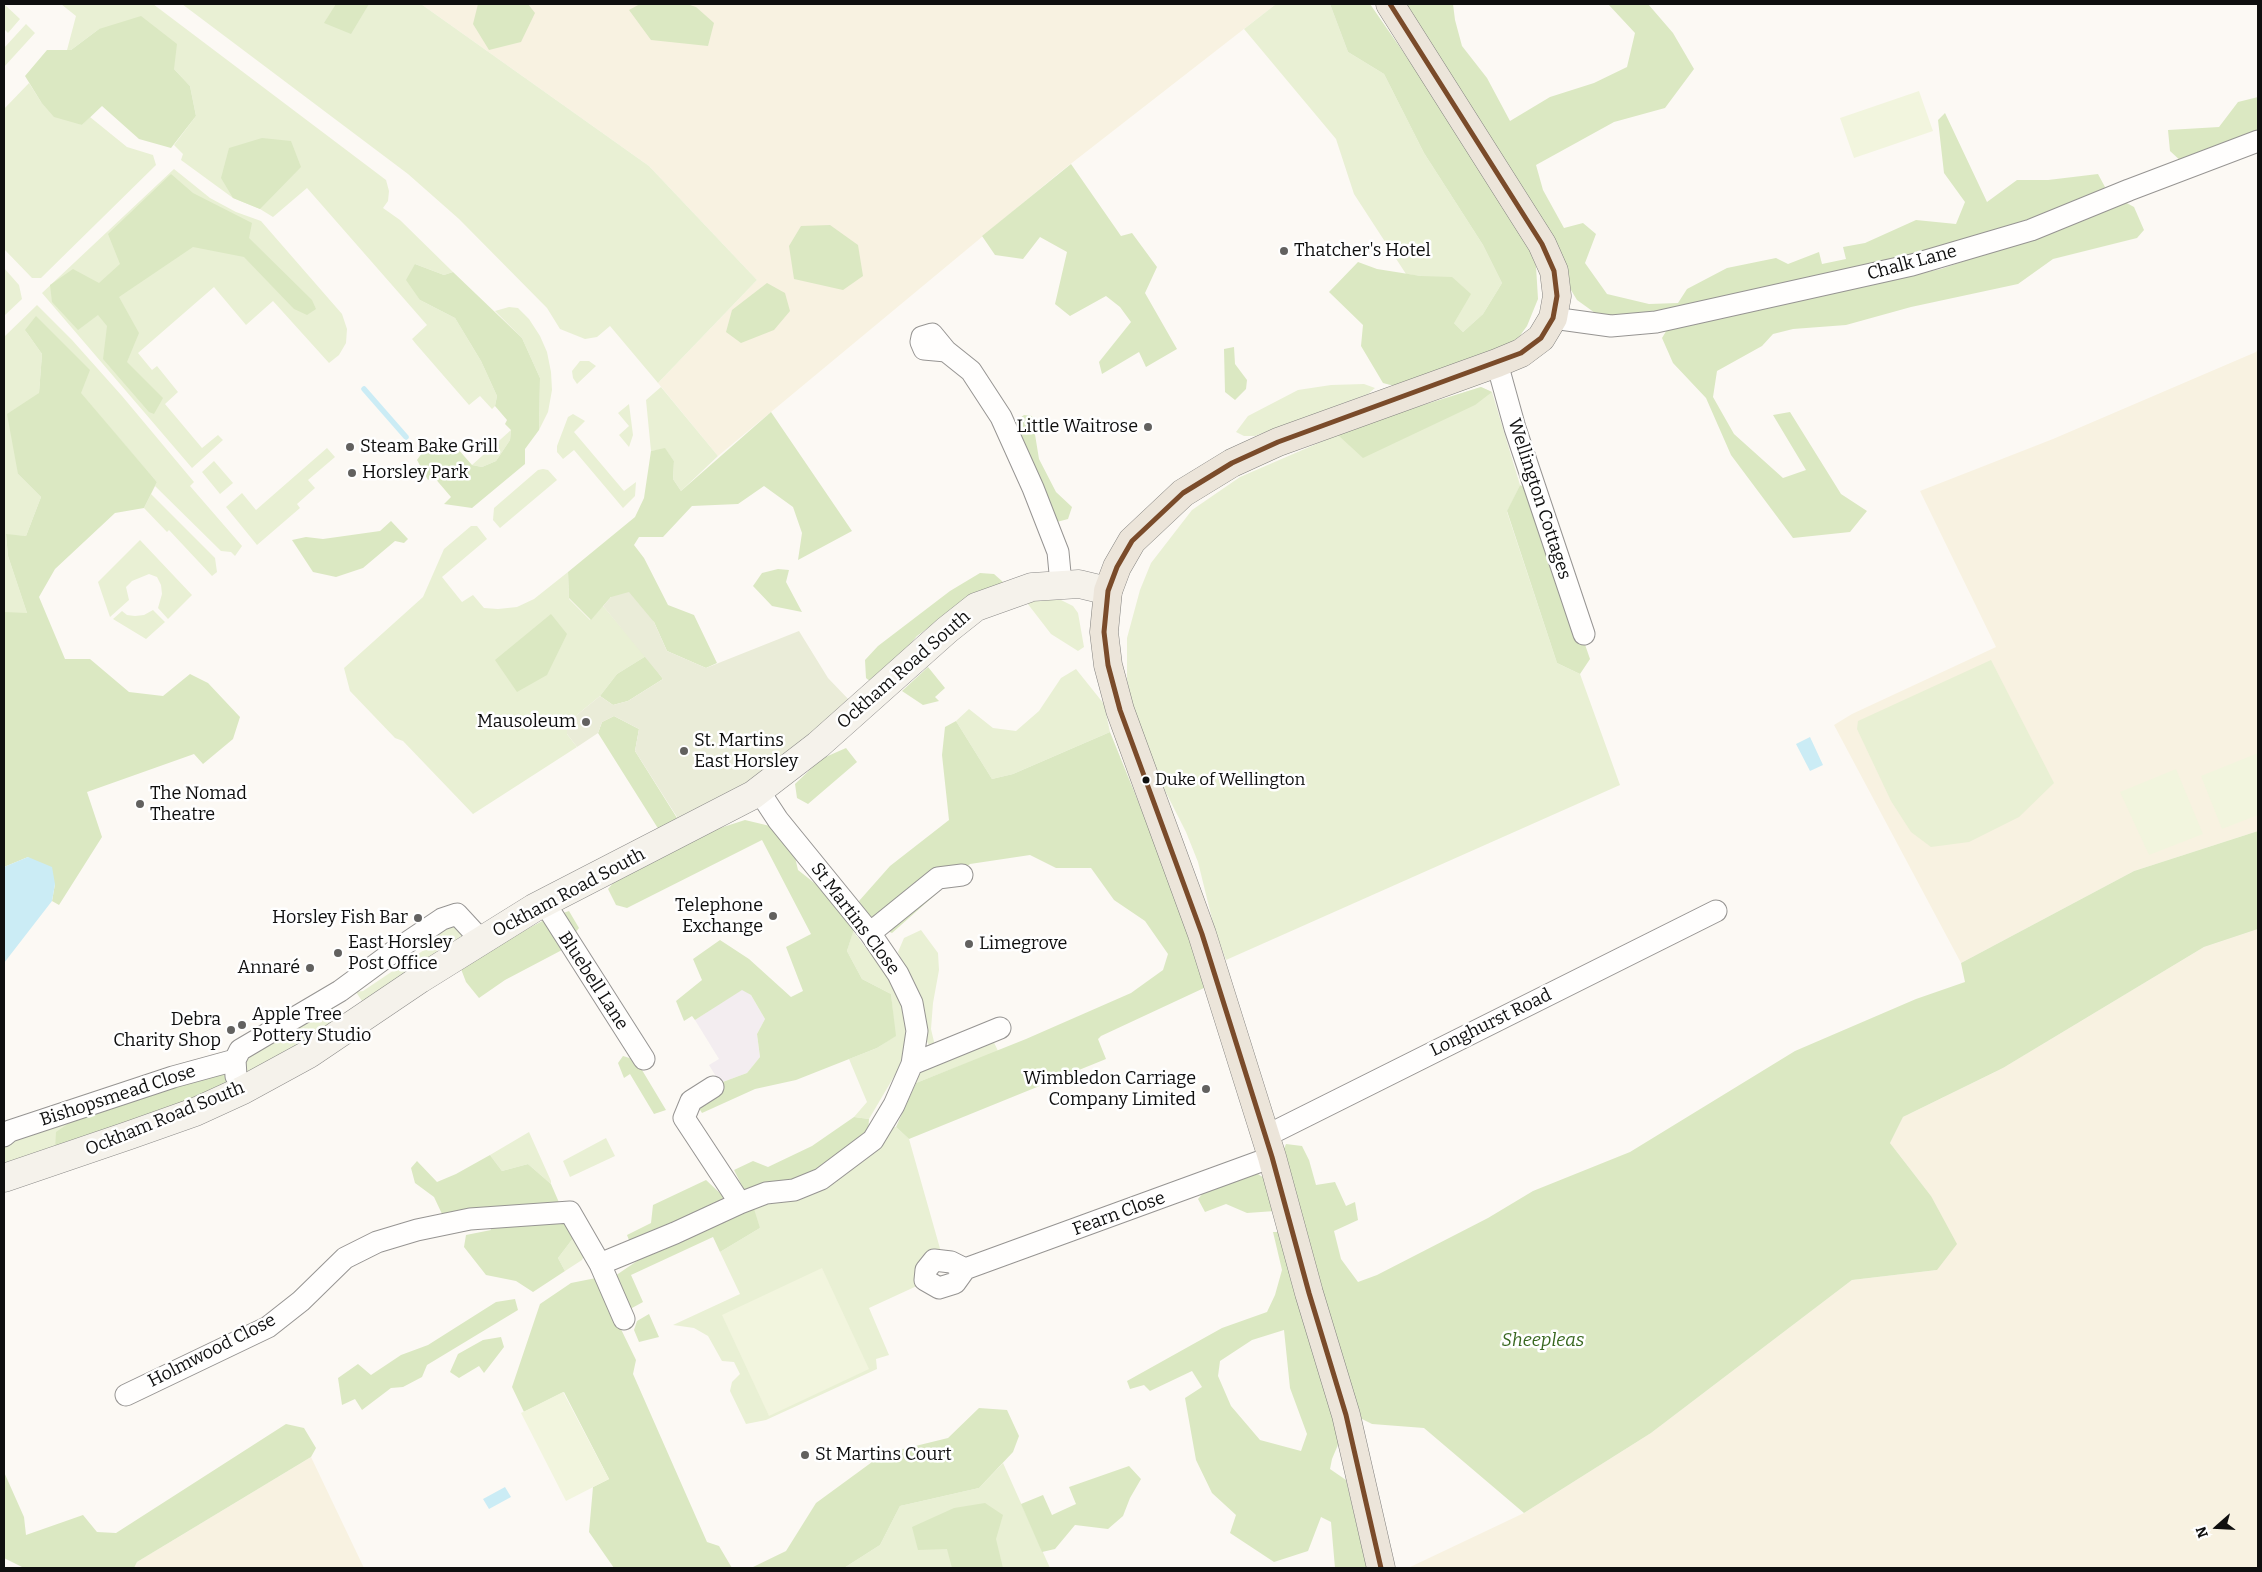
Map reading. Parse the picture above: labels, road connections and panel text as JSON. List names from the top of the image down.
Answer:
{
  "streets": {
    "main road": ["Ockham Road South"],
    "street": [
      "Chalk Lane",
      "Wellington Cottages",
      "St Martins Close",
      "Bluebell Lane",
      "Longhurst Road",
      "Bishopsmead Close",
      "Fearn Close",
      "Holmwood Close"
    ]
  },
  "crossings": [
    ["Ockham Road South", "St Martins Close"],
    ["Ockham Road South", "Bluebell Lane"],
    ["St Martins Close", "Holmwood Close"],
    ["Longhurst Road", "Fearn Close"]
  ],
  "parks": ["Sheepleas"],
  "places": [
    "Thatcher's Hotel",
    "Little Waitrose",
    "Steam Bake Grill",
    "Horsley Park",
    "Mausoleum",
    "St. Martins East Horsley",
    "Duke of Wellington",
    "The Nomad Theatre",
    "Telephone Exchange",
    "Horsley Fish Bar",
    "Limegrove",
    "East Horsley Post Office",
    "Annaré",
    "Apple Tree Pottery Studio",
    "Debra Charity Shop",
    "Wimbledon Carriage Company Limited",
    "St Martins Court"
  ],
  "north": "left"
}
